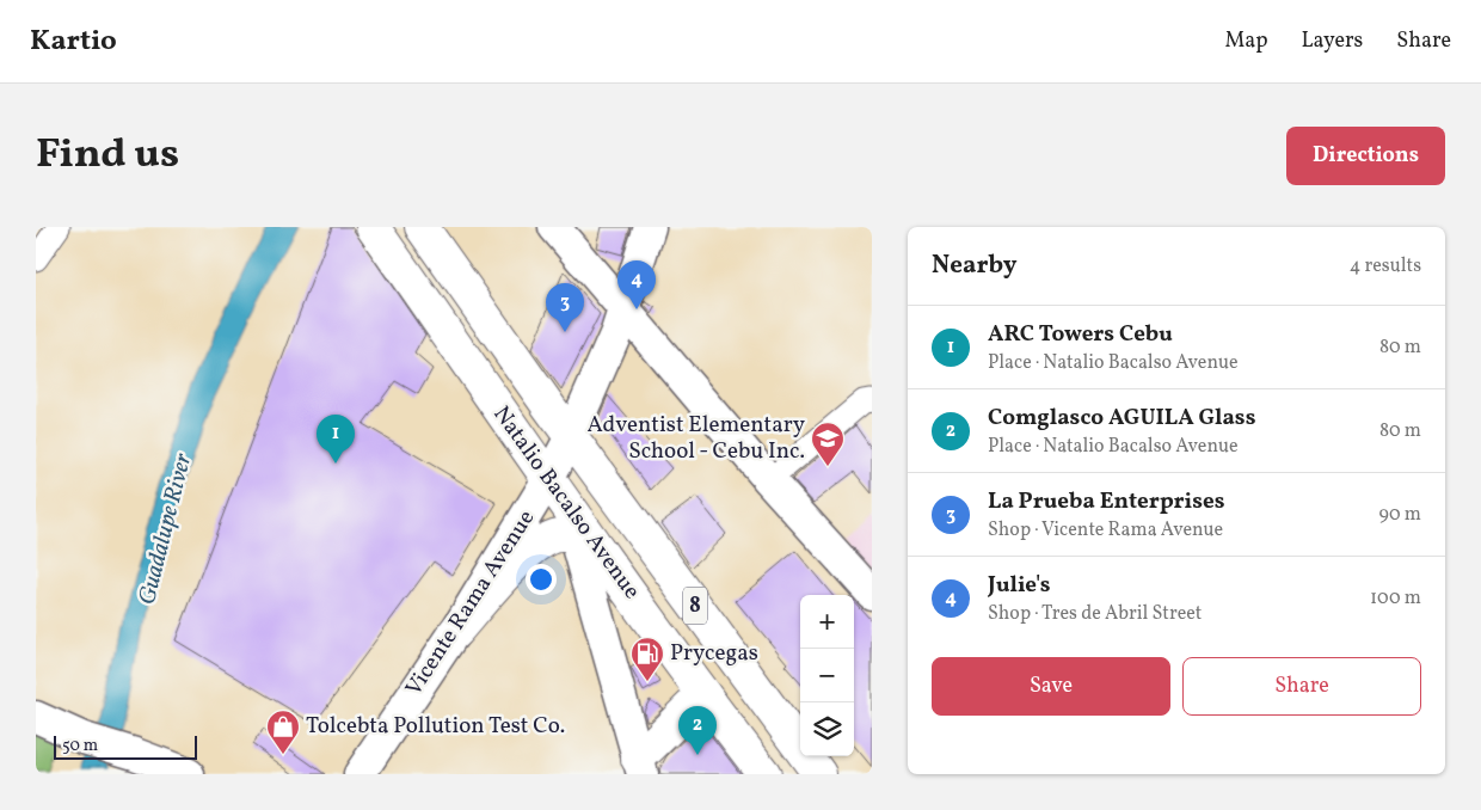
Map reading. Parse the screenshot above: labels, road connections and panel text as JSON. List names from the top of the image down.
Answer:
{
  "streets": {
    "main road": ["Natalio Bacalso Avenue", "8"],
    "street": ["Vicente Rama Avenue"]
  },
  "crossings": [
    ["Natalio Bacalso Avenue", "Vicente Rama Avenue"]
  ],
  "water": ["Guadalupe River"],
  "places": {
    "school or university": ["Adventist Elementary School - Cebu Inc."],
    "fuel station": ["Prycegas"],
    "shop": ["Tolcebta Pollution Test Co."]
  },
  "scale_bar": "50 m",
  "page": {
    "header": "Kartio",
    "nav": ["Map", "Layers", "Share"],
    "title": "Find us",
    "buttons": [
      "Directions",
      ["Save", "Share"]
    ],
    "heading": ["Nearby", "4 results"],
    "pins": [
      "4",
      "3",
      "1",
      "2"
    ],
    "list": [
      {
        "mark": "1",
        "name": "ARC Towers Cebu",
        "note": "Place · Natalio Bacalso Avenue",
        "value": "80 m"
      },
      {
        "mark": "2",
        "name": "Comglasco AGUILA Glass",
        "note": "Place · Natalio Bacalso Avenue",
        "value": "80 m"
      },
      {
        "mark": "3",
        "name": "La Prueba Enterprises",
        "note": "Shop · Vicente Rama Avenue",
        "value": "90 m"
      },
      {
        "mark": "4",
        "name": "Julie's",
        "note": "Shop · Tres de Abril Street",
        "value": "100 m"
      }
    ],
    "map_buttons": ["+", "−"],
    "scale": "50 m"
  }
}
